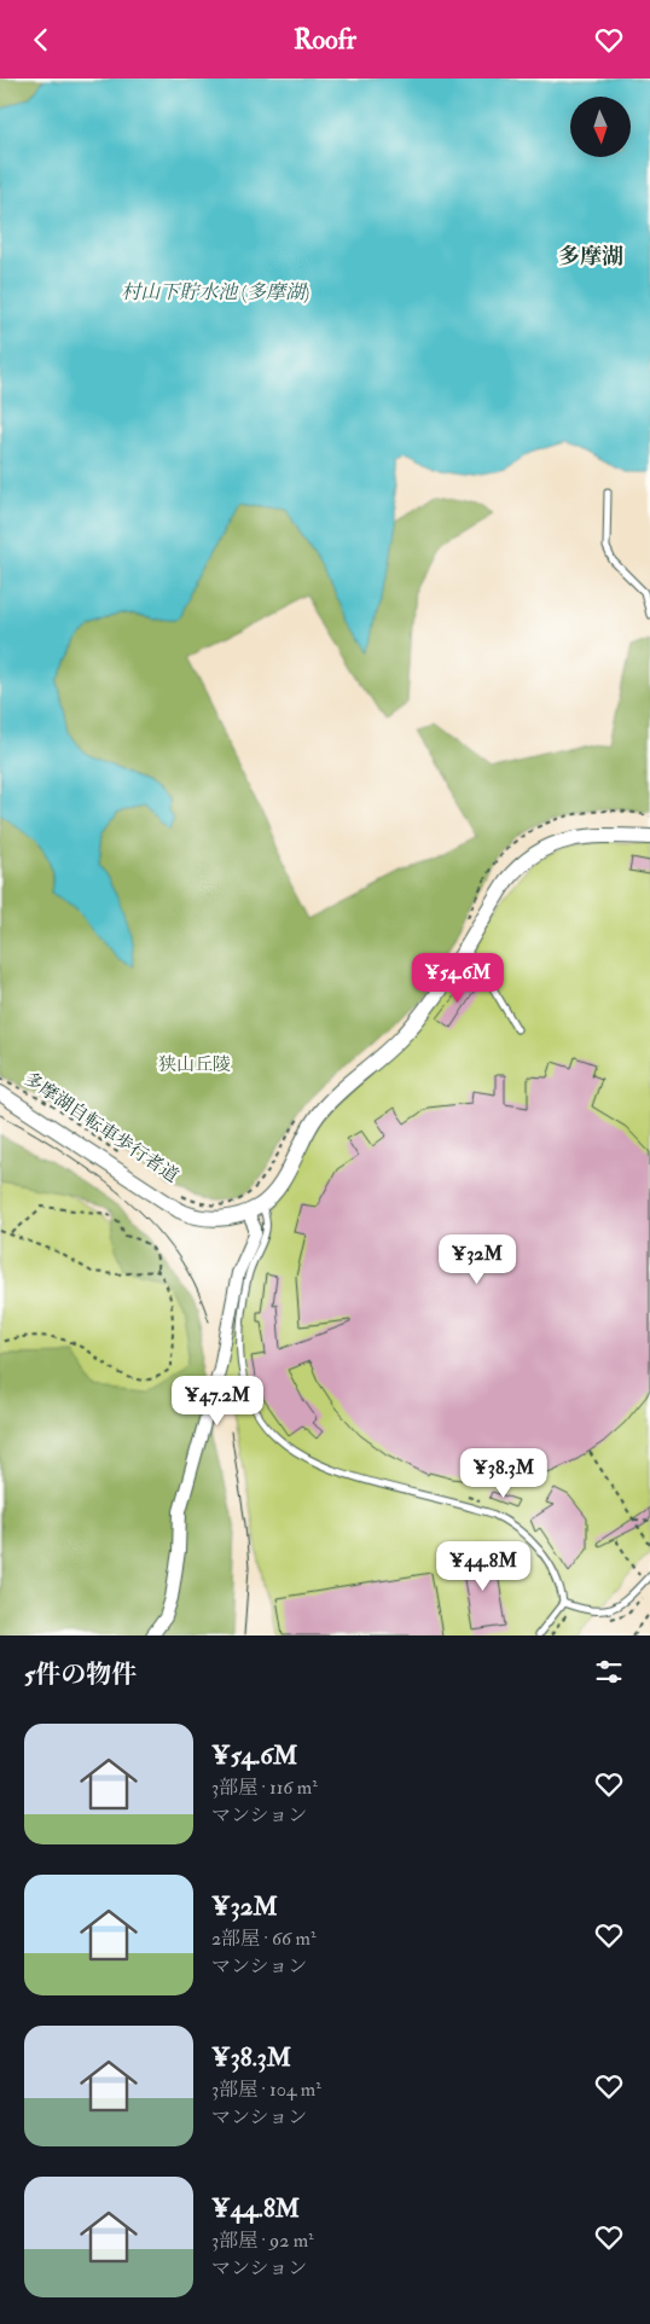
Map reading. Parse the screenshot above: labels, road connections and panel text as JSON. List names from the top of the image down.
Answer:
{
  "streets": {
    "path": ["多摩湖自転車歩行者道"]
  },
  "districts": ["多摩湖"],
  "water": ["村山下貯水池 (多摩湖)"],
  "parks": ["狭山丘陵"],
  "north": "bottom",
  "page": {
    "header": "Roofr",
    "price": [
      "¥54.6M",
      "¥32M",
      "¥47.2M",
      "¥38.3M",
      "¥44.8M"
    ],
    "heading": "5件の物件",
    "list": [
      {
        "name": "¥54.6M",
        "note": "3部屋 · 116 m² · マンション"
      },
      {
        "name": "¥32M",
        "note": "2部屋 · 66 m² · マンション"
      },
      {
        "name": "¥38.3M",
        "note": "3部屋 · 104 m² · マンション"
      },
      {
        "name": "¥44.8M",
        "note": "3部屋 · 92 m² · マンション"
      }
    ]
  }
}
